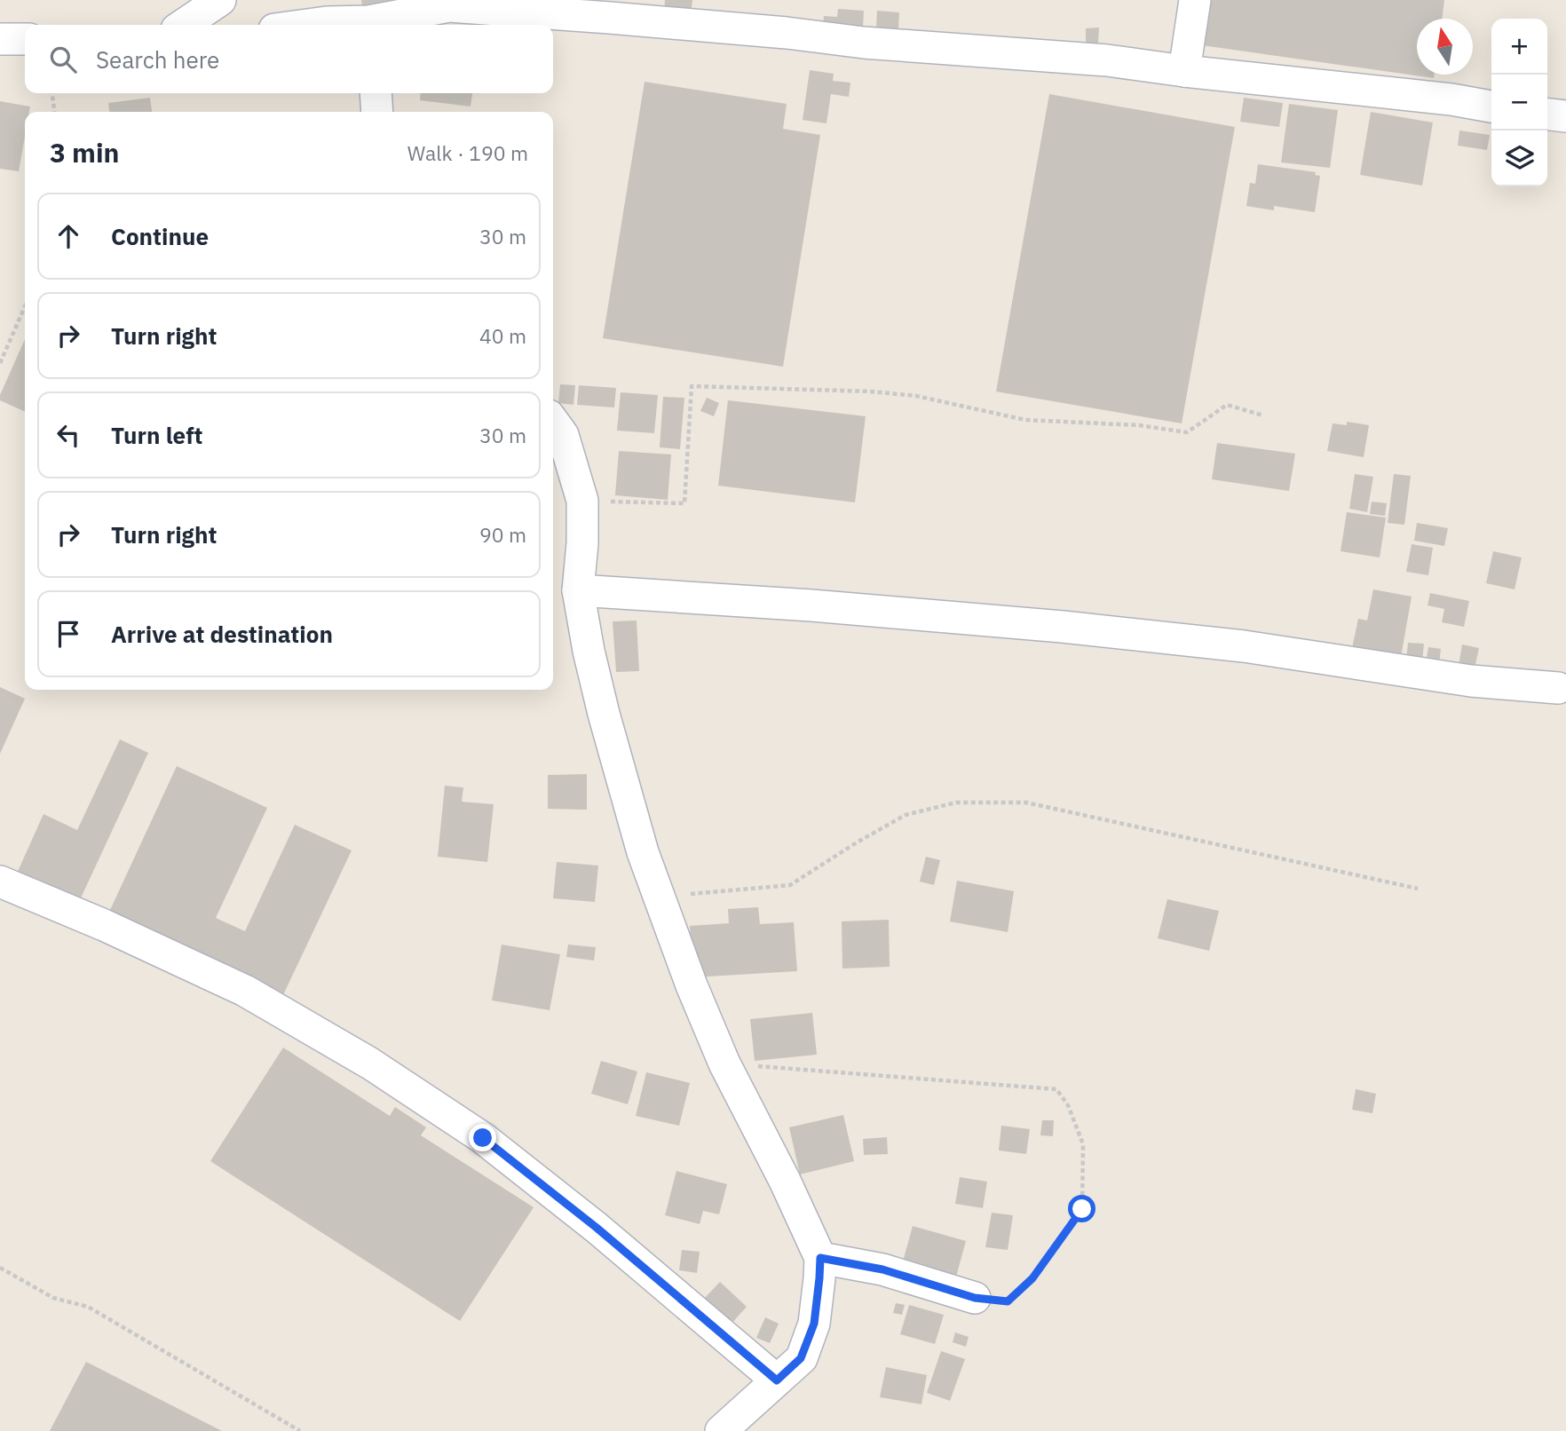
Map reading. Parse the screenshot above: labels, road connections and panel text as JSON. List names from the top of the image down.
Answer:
{
  "north": "top",
  "page": {
    "map_buttons": ["+", "−"],
    "search": "Search here",
    "heading": ["3 min", "Walk · 190 m"],
    "list": [
      ["Continue", "30 m"],
      ["Turn right", "40 m"],
      ["Turn left", "30 m"],
      ["Turn right", "90 m"],
      "Arrive at destination"
    ]
  }
}
